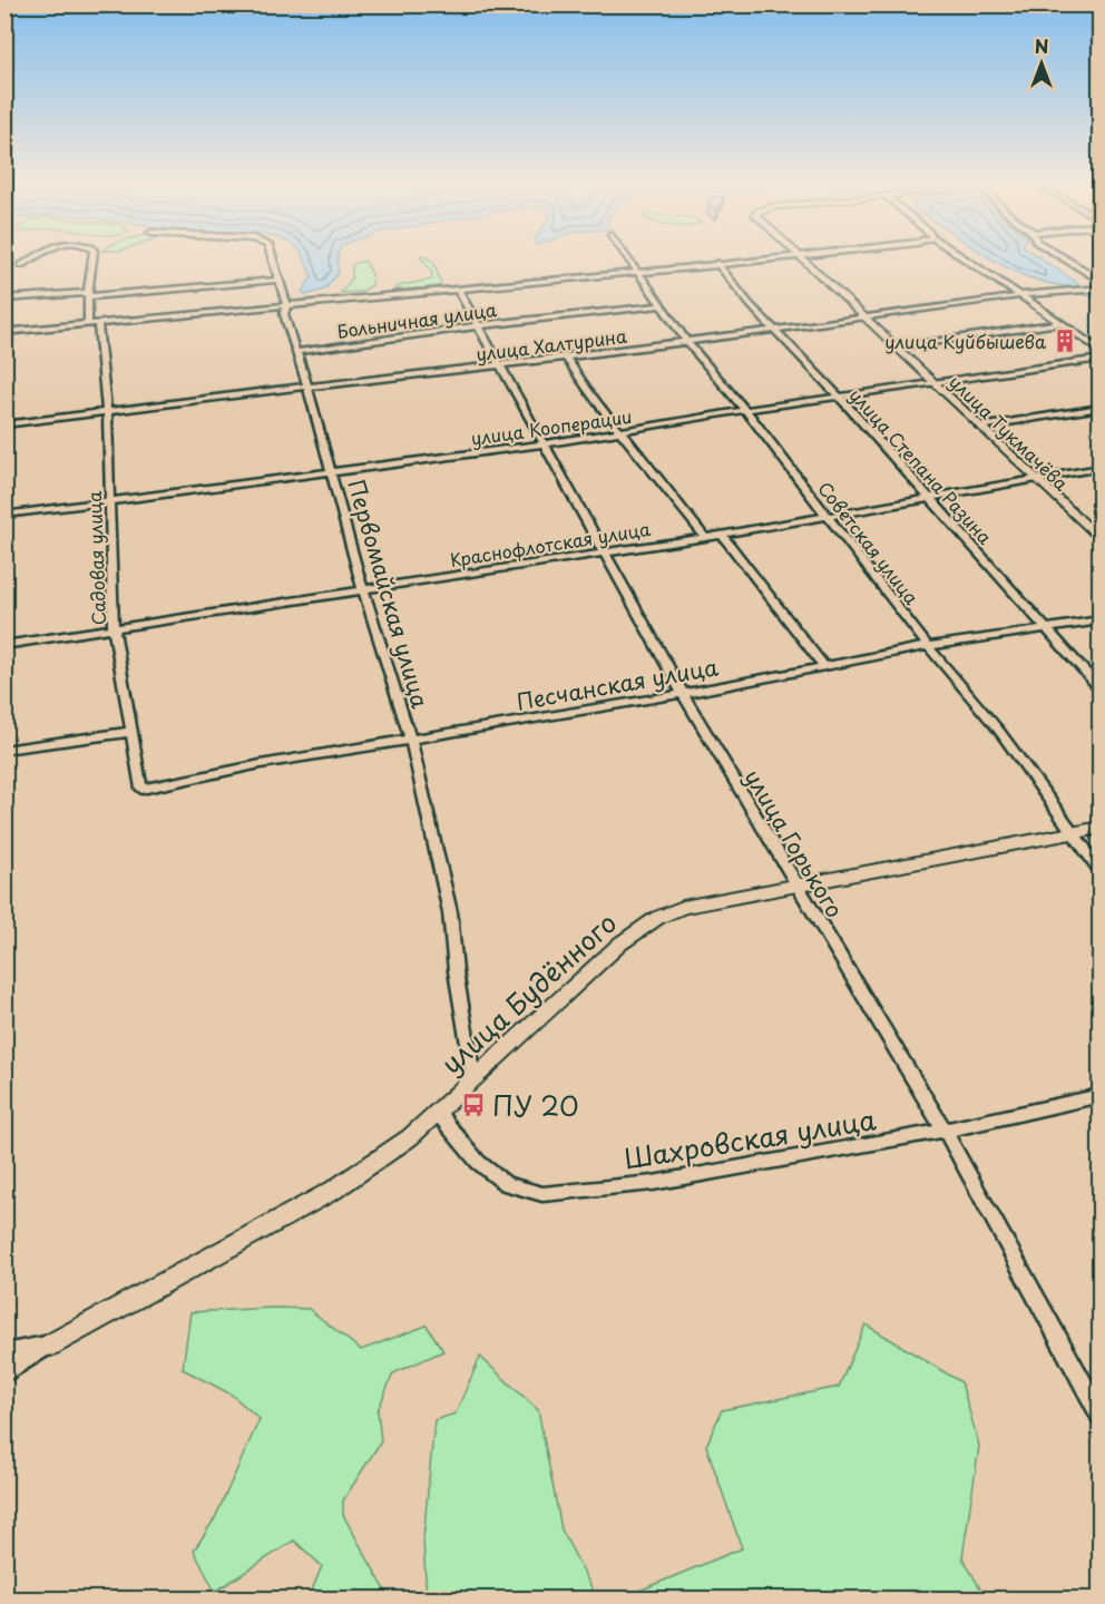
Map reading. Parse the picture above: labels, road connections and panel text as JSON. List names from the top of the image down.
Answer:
{
  "streets": {
    "street": [
      "Больничная улица",
      "улица Халтурина",
      "улица Кооперации",
      "улица Тукмачёва",
      "улица Степана Разина",
      "Советская улица",
      "Краснофлотская улица",
      "Садовая улица",
      "Первомайская улица",
      "Песчанская улица",
      "улица Горького",
      "улица Будённого",
      "Шахровская улица"
    ]
  },
  "crossings": [
    ["Больничная улица", "Советская улица"],
    ["Больничная улица", "Первомайская улица"],
    ["Больничная улица", "улица Горького"],
    ["улица Халтурина", "улица Тукмачёва"],
    ["улица Халтурина", "улица Степана Разина"],
    ["улица Халтурина", "Советская улица"],
    ["улица Халтурина", "Садовая улица"],
    ["улица Халтурина", "Первомайская улица"],
    ["улица Халтурина", "улица Горького"],
    ["улица Кооперации", "улица Тукмачёва"],
    ["улица Кооперации", "улица Степана Разина"],
    ["улица Кооперации", "Советская улица"],
    ["улица Кооперации", "Садовая улица"],
    ["улица Кооперации", "Первомайская улица"],
    ["улица Кооперации", "улица Горького"],
    ["улица Тукмачёва", "Краснофлотская улица"],
    ["улица Степана Разина", "Краснофлотская улица"],
    ["улица Степана Разина", "Песчанская улица"],
    ["Советская улица", "Краснофлотская улица"],
    ["Советская улица", "Песчанская улица"],
    ["Советская улица", "улица Будённого"],
    ["Краснофлотская улица", "Садовая улица"],
    ["Краснофлотская улица", "Первомайская улица"],
    ["Краснофлотская улица", "улица Горького"],
    ["Садовая улица", "Песчанская улица"],
    ["Первомайская улица", "Песчанская улица"],
    ["Первомайская улица", "улица Будённого"],
    ["Песчанская улица", "улица Горького"],
    ["улица Горького", "улица Будённого"],
    ["улица Горького", "Шахровская улица"],
    ["улица Будённого", "Шахровская улица"]
  ],
  "places": {
    "building": ["улица Куйбышева"],
    "bus stop": ["ПУ 20"]
  },
  "north": "top"
}
